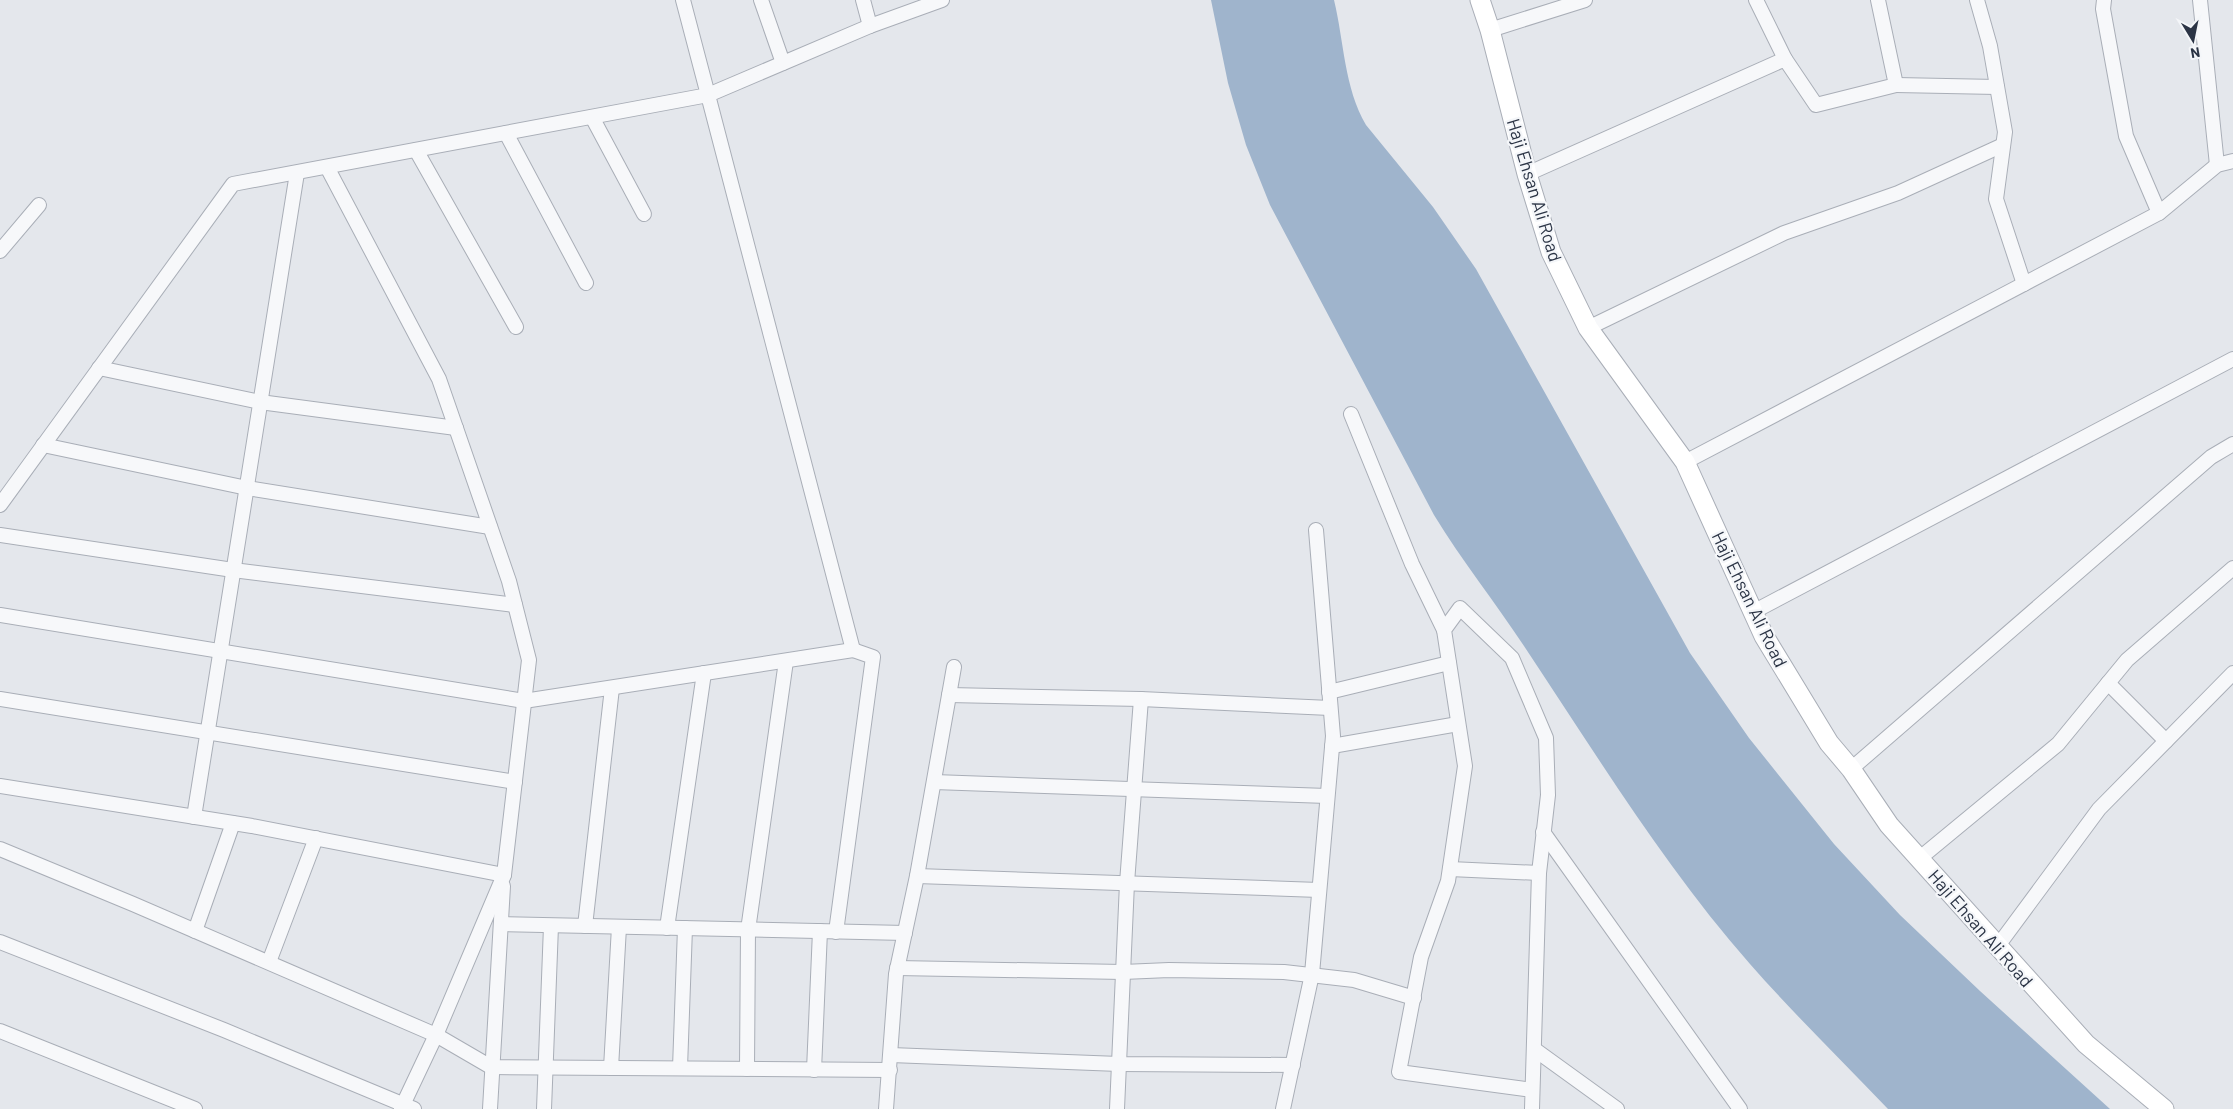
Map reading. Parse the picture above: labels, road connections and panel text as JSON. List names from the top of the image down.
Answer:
{
  "streets": {
    "street": ["Haji Ehsan Ali Road"]
  },
  "north": "bottom"
}
